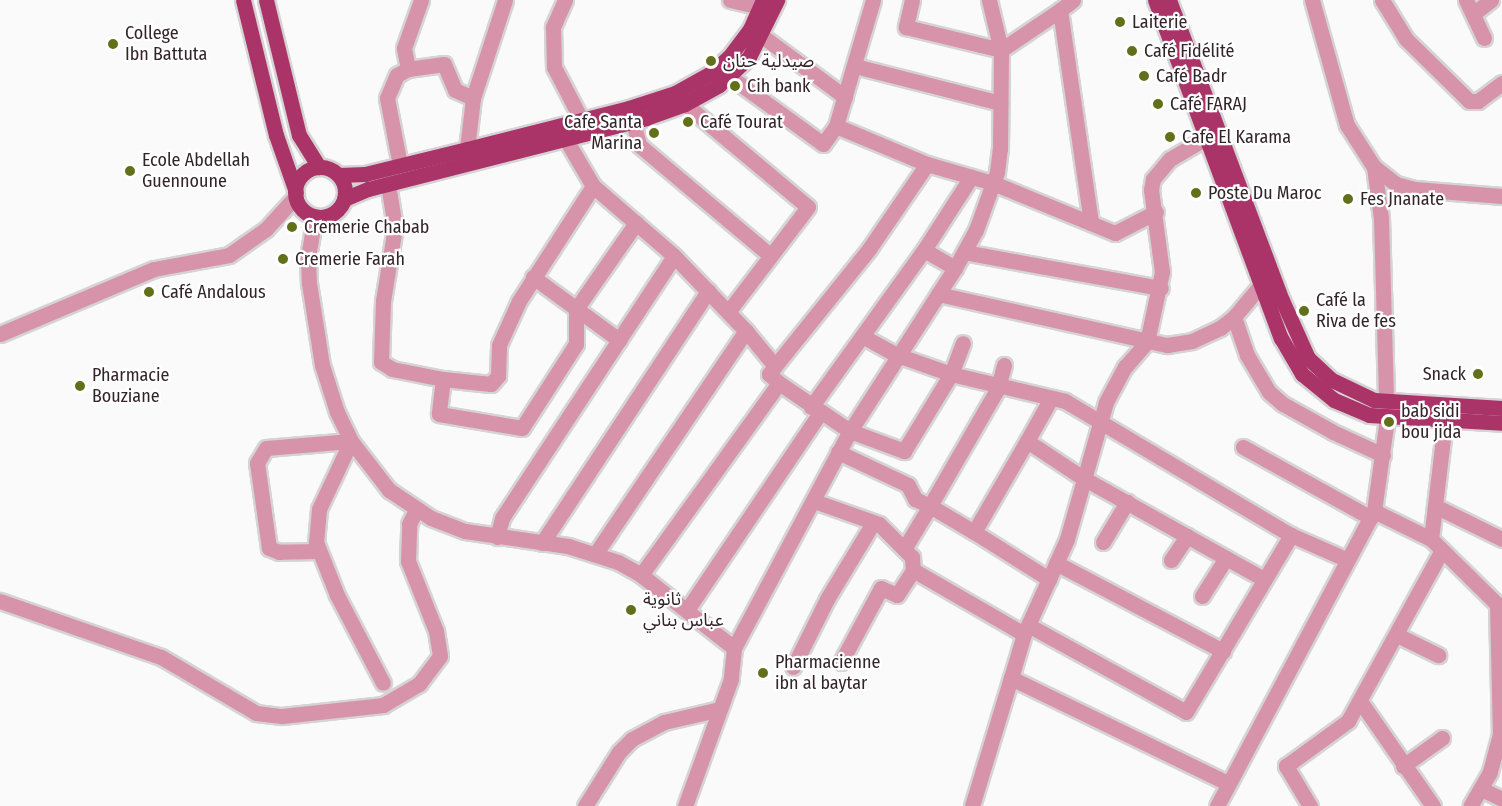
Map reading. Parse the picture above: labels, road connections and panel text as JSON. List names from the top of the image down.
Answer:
{
  "places": [
    "Laiterie",
    "College Ibn Battuta",
    "Café Fidélité",
    "صيدلية حنان",
    "Café Badr",
    "Cih bank",
    "Café FARAJ",
    "Café Tourat",
    "Cafe Santa Marina",
    "Cafe El Karama",
    "Ecole Abdellah Guennoune",
    "Poste Du Maroc",
    "Fes Jnanate",
    "Cremerie Chabab",
    "Cremerie Farah",
    "Café Andalous",
    "Café la Riva de fes",
    "Snack",
    "Pharmacie Bouziane",
    "bab sidi bou jida",
    "ثانوية عباس بناني",
    "Pharmacienne ibn al baytar"
  ]
}
